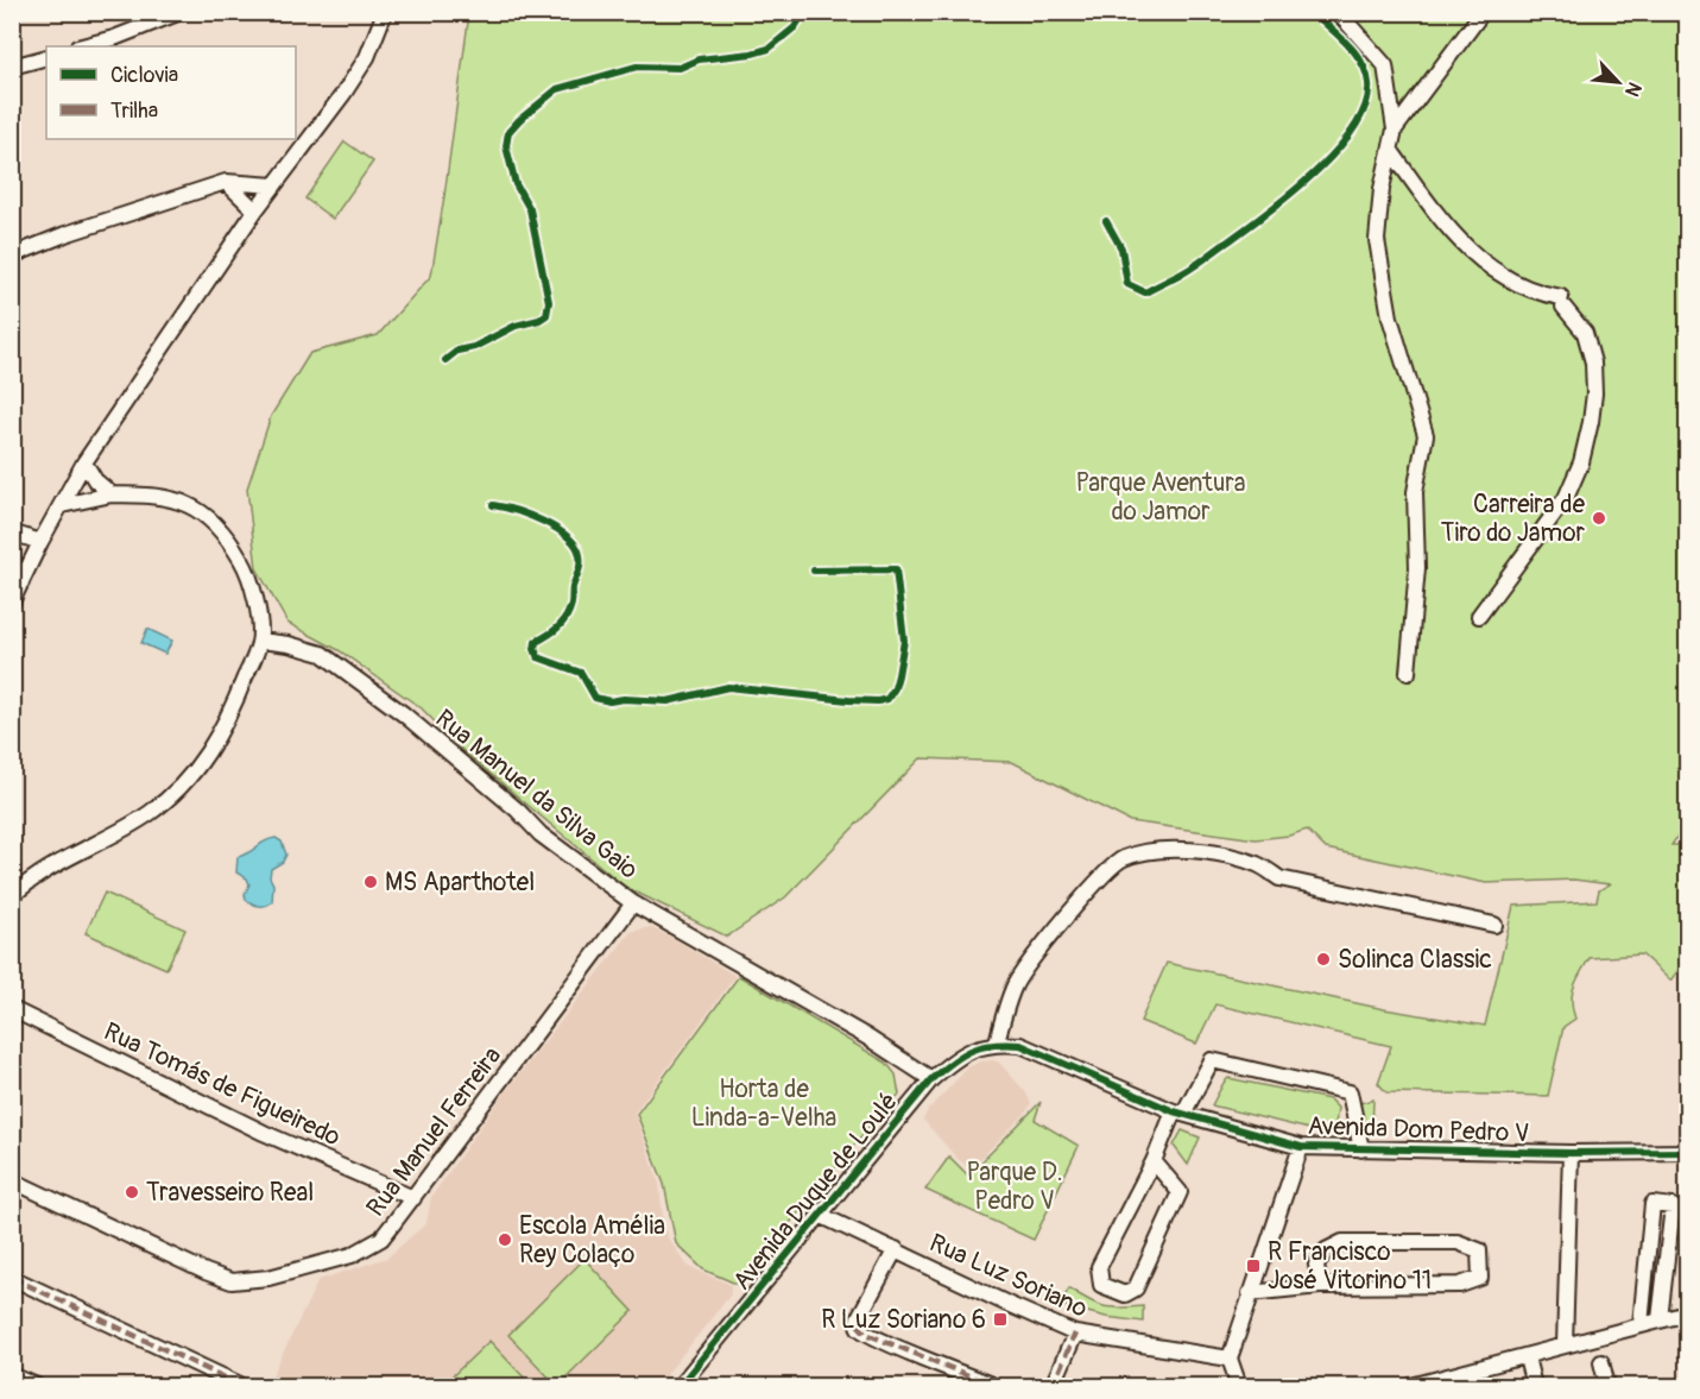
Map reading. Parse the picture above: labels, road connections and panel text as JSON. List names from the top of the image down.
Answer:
{
  "streets": {
    "street": [
      "Rua Manuel da Silva Gaio",
      "Rua Tomás de Figueiredo",
      "Avenida Dom Pedro V",
      "Rua Manuel Ferreira",
      "Avenida Duque de Loulé",
      "Rua Luz Soriano"
    ]
  },
  "crossings": [
    ["Rua Manuel da Silva Gaio", "Rua Manuel Ferreira"],
    ["Rua Manuel da Silva Gaio", "Avenida Duque de Loulé"],
    ["Rua Tomás de Figueiredo", "Rua Manuel Ferreira"],
    ["Avenida Dom Pedro V", "Avenida Duque de Loulé"],
    ["Avenida Duque de Loulé", "Rua Luz Soriano"]
  ],
  "parks": ["Parque Aventura do Jamor", "Horta de Linda-a-Velha", "Parque D. Pedro V"],
  "places": {
    "other": [
      "Carreira de Tiro do Jamor",
      "MS Aparthotel",
      "Solinca Classic",
      "Travesseiro Real",
      "Escola Amélia Rey Colaço"
    ],
    "transit": ["R Francisco José Vitorino 11", "R Luz Soriano 6"]
  },
  "legend": ["Ciclovia", "Trilha"],
  "north": "bottom right"
}
